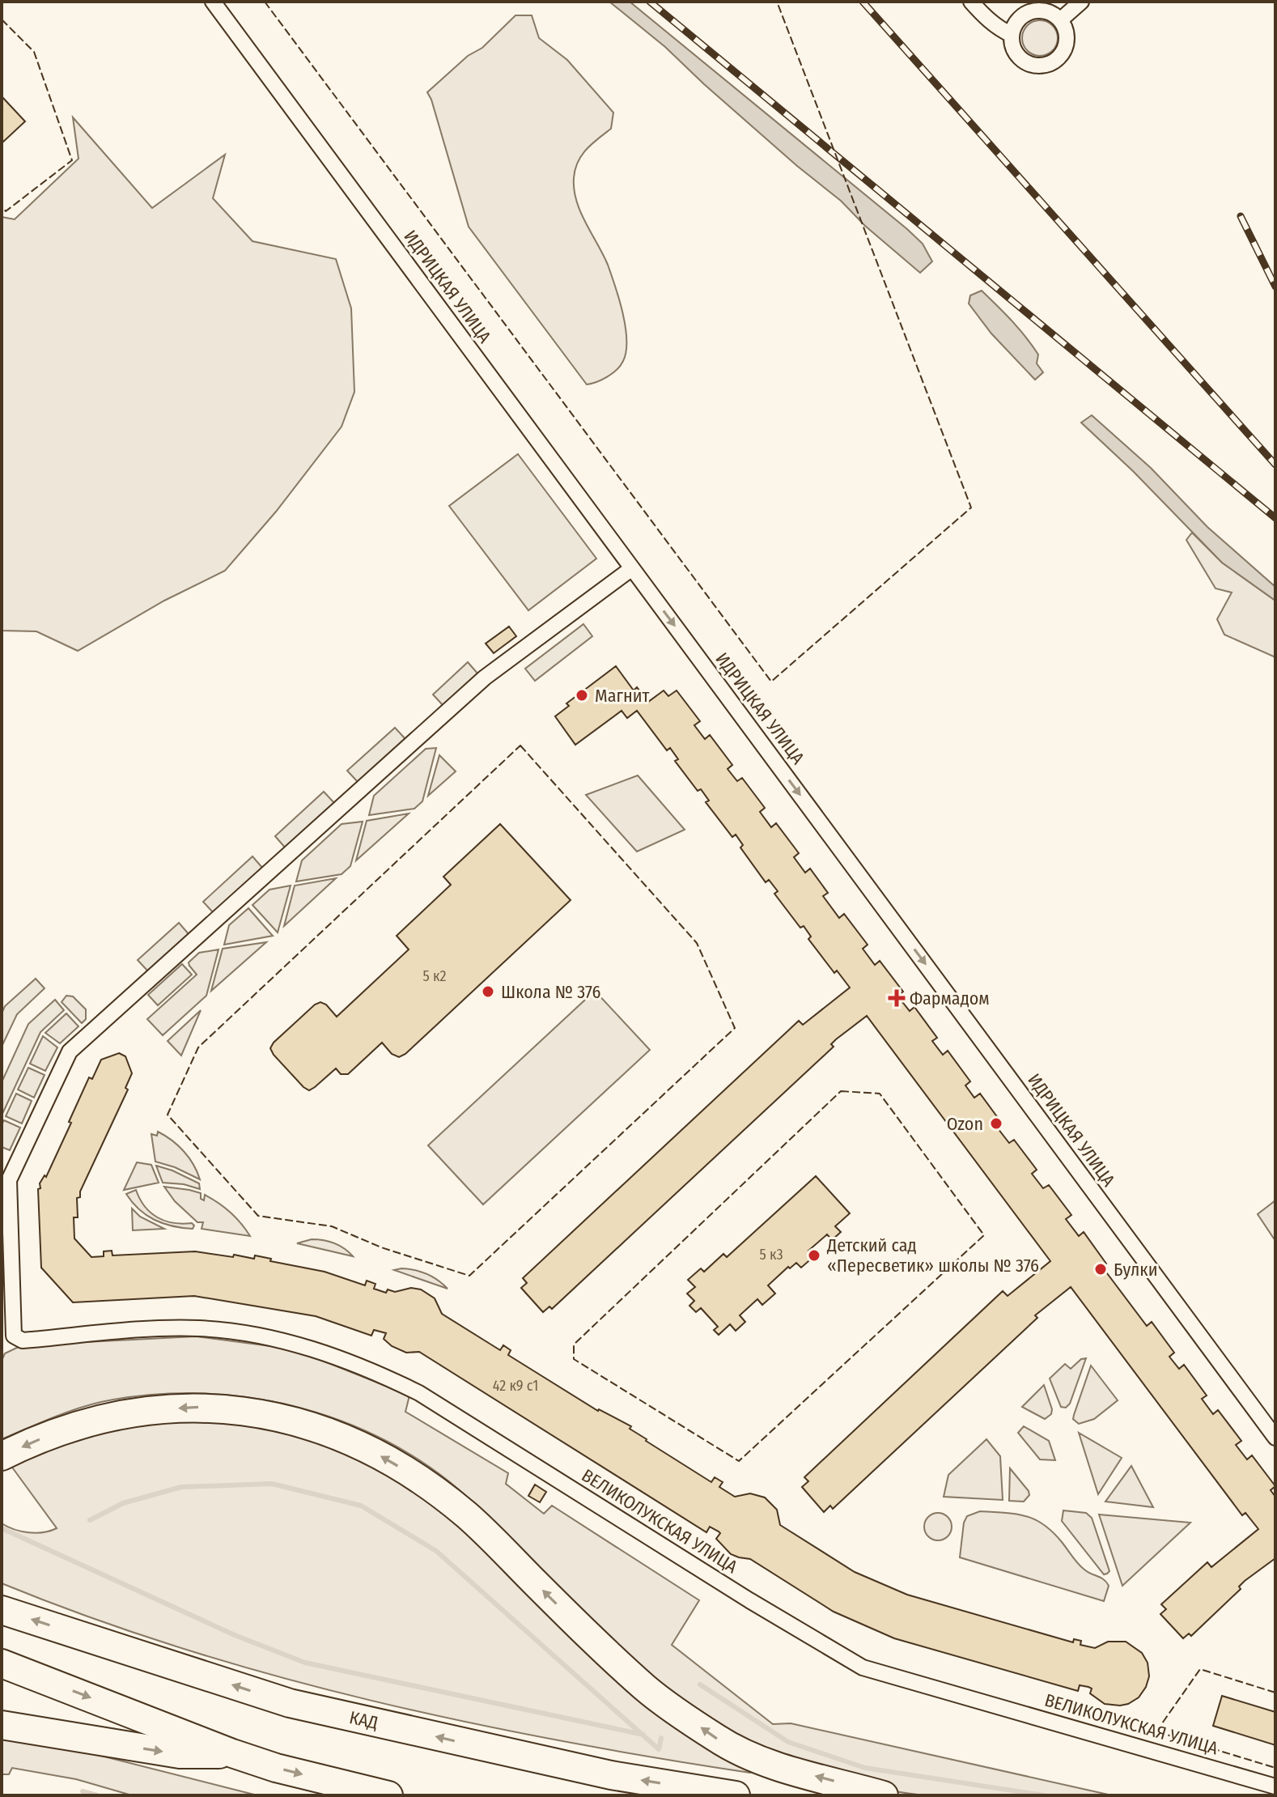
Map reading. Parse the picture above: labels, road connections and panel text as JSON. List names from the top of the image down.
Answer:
{
  "streets": {
    "highway": ["КАД"],
    "street": ["ИДРИЦКАЯ УЛИЦА", "ВЕЛИКОЛУКСКАЯ УЛИЦА"]
  },
  "crossings": [
    ["ИДРИЦКАЯ УЛИЦА", "ВЕЛИКОЛУКСКАЯ УЛИЦА"]
  ],
  "one_way": ["ИДРИЦКАЯ УЛИЦА"],
  "places": {
    "other": [
      "Магнит",
      "Школа № 376",
      "Ozon",
      "Детский сад «Пересветик» школы № 376",
      "Булки"
    ],
    "health": ["Фармадом"]
  },
  "house_numbers": ["5 к2", "5 к3", "42 к9 с1"]
}
